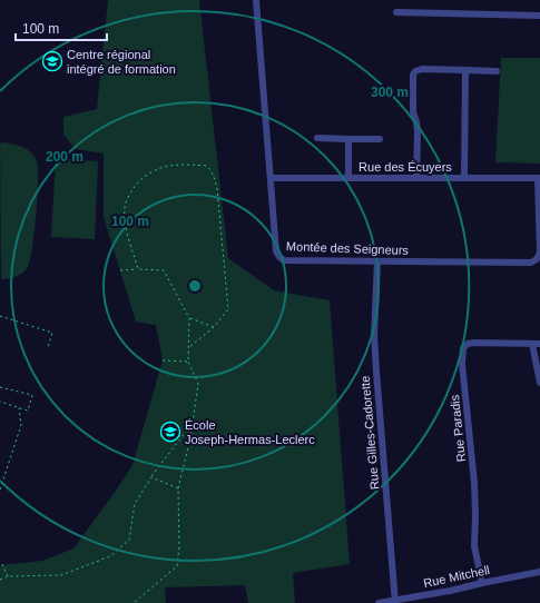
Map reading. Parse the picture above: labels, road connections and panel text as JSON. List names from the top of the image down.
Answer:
{
  "streets": {
    "street": [
      "Rue des Écuyers",
      "Montée des Seigneurs",
      "Rue Paradis",
      "Rue Gilles-Cadorette",
      "Rue Mitchell"
    ]
  },
  "crossings": [
    ["Rue des Écuyers", "Montée des Seigneurs"],
    ["Montée des Seigneurs", "Rue Gilles-Cadorette"],
    ["Rue Paradis", "Rue Mitchell"],
    ["Rue Gilles-Cadorette", "Rue Mitchell"]
  ],
  "places": {
    "school or university": ["Centre régional intégré de formation", "École Joseph-Hermas-Leclerc"]
  },
  "scale_bar": "100 m",
  "rings": ["300 m", "200 m", "100 m"]
}
